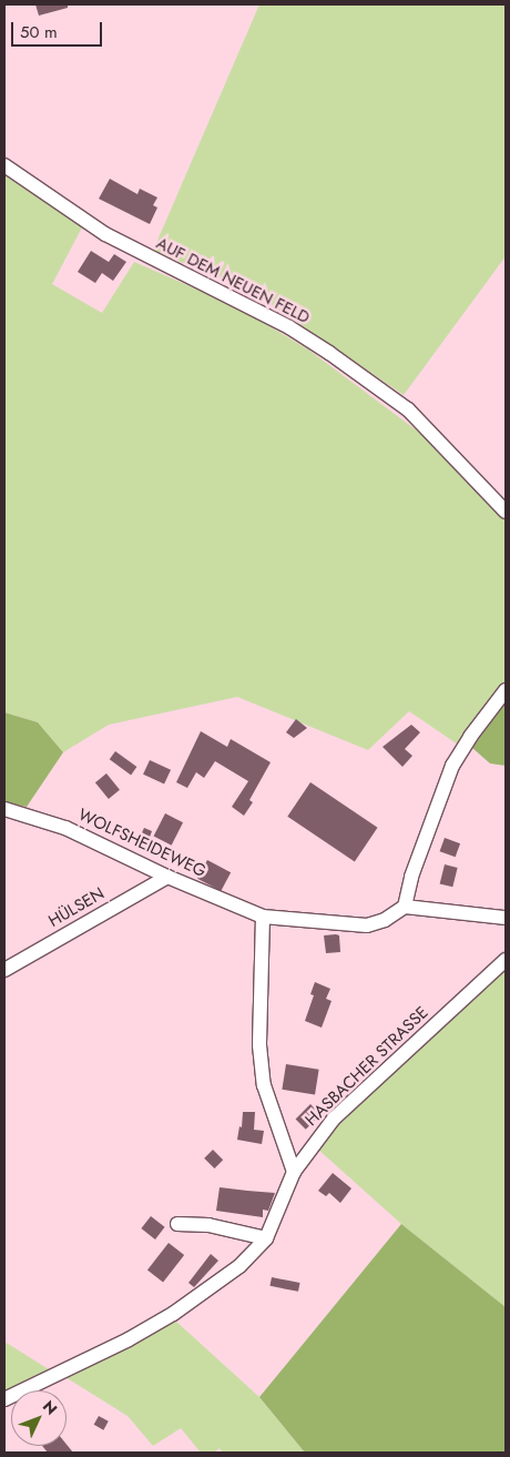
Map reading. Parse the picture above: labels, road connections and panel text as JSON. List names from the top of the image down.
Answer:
{
  "streets": {
    "street": [
      "AUF DEM NEUEN FELD",
      "WOLFSHEIDEWEG",
      "HÜLSEN",
      "HASBACHER STRASSE"
    ]
  },
  "crossings": [
    ["WOLFSHEIDEWEG", "HÜLSEN"]
  ],
  "scale_bar": "50 m",
  "north": "top right"
}
